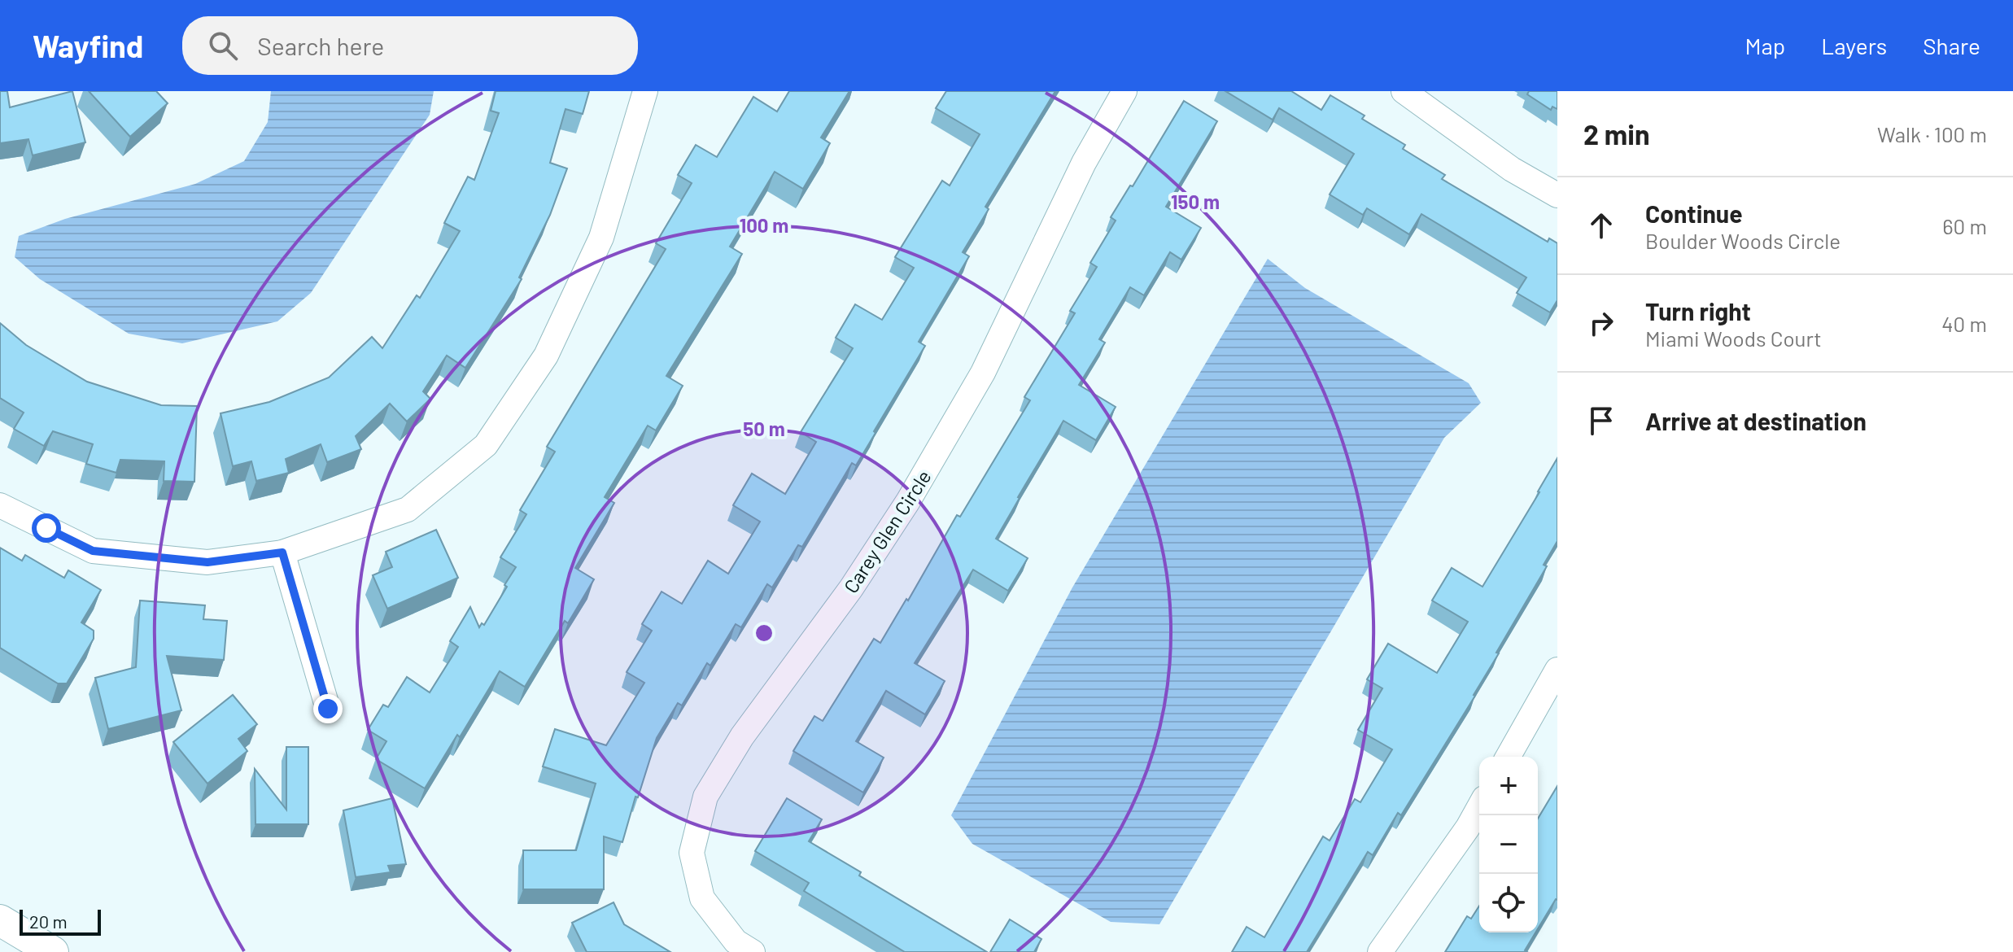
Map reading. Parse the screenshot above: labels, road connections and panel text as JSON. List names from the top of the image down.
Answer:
{
  "streets": {
    "street": ["Carey Glen Circle"]
  },
  "scale_bar": "20 m",
  "page": {
    "header": "Wayfind",
    "search": "Search here",
    "nav": ["Map", "Layers", "Share"],
    "heading": ["2 min", "Walk · 100 m"],
    "list": [
      ["Continue", "Boulder Woods Circle", "60 m"],
      ["Turn right", "Miami Woods Court", "40 m"],
      "Arrive at destination"
    ],
    "map_buttons": ["+", "−"],
    "scale": "20 m"
  },
  "rings": ["150 m", "100 m", "50 m"]
}
